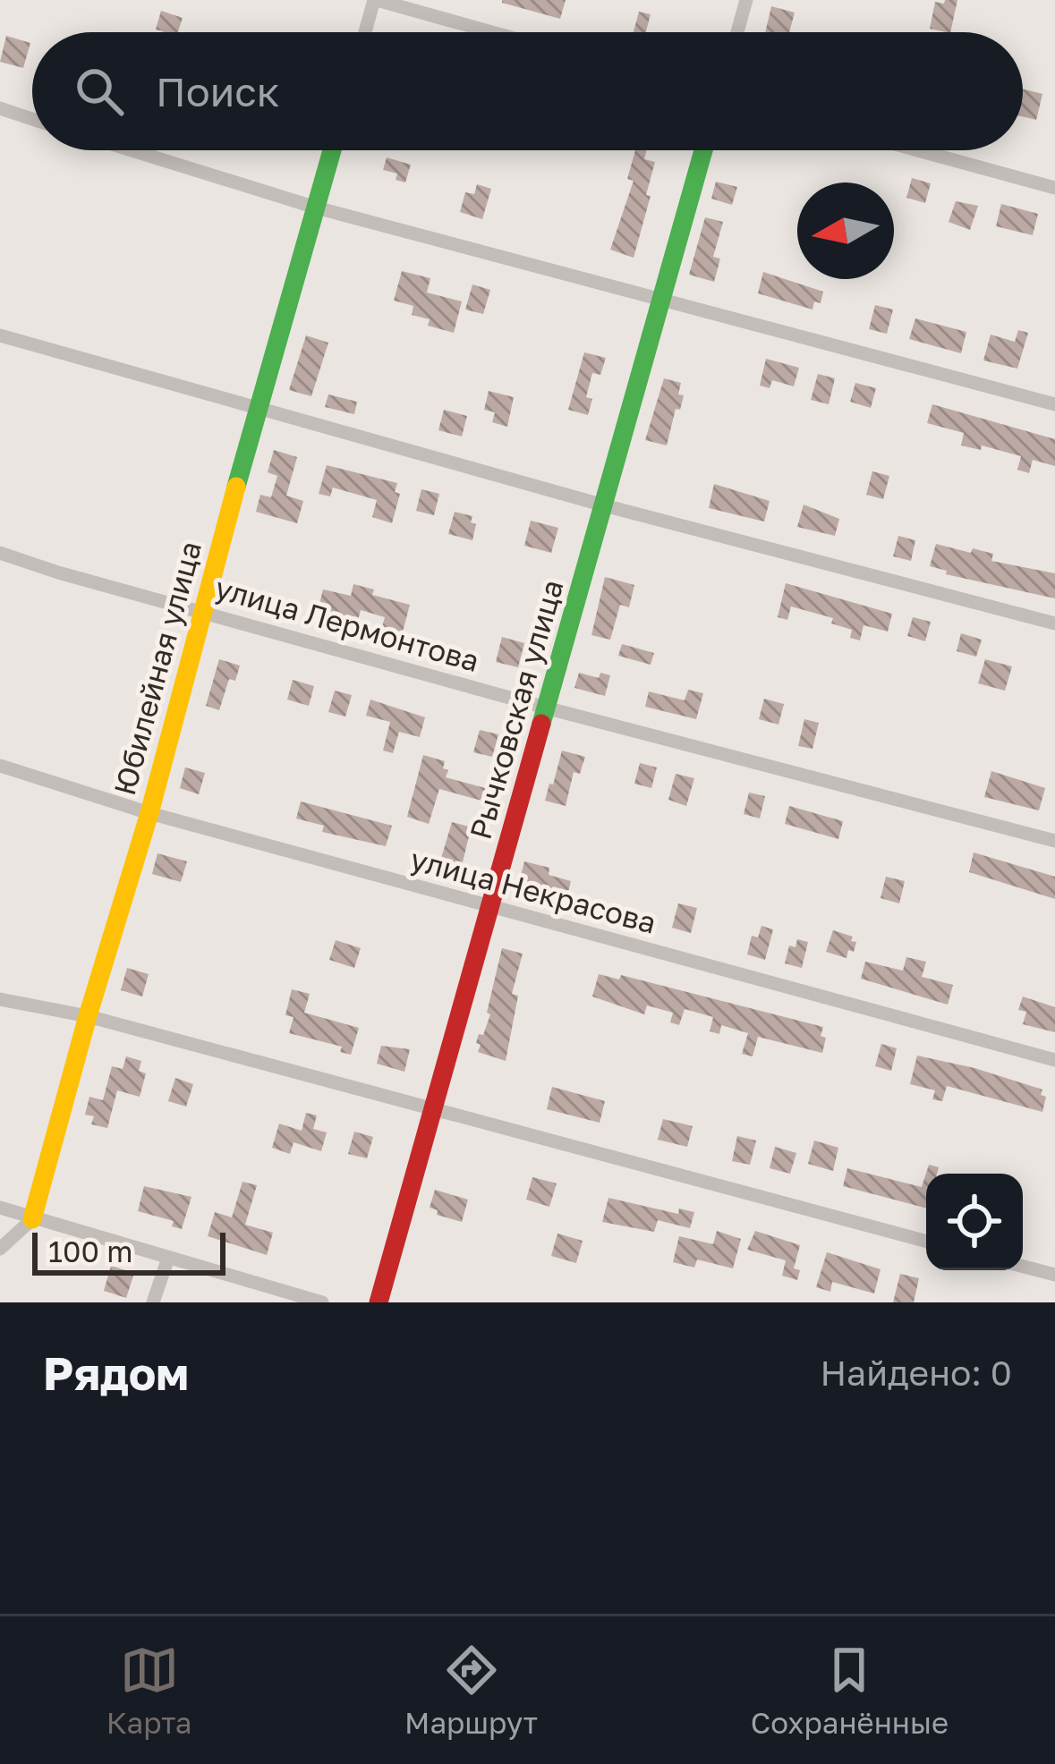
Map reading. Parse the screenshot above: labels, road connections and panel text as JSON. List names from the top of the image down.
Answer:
{
  "streets": {
    "street": [
      "улица Лермонтова",
      "Юбилейная улица",
      "Рычковская улица",
      "улица Некрасова"
    ]
  },
  "crossings": [
    ["улица Лермонтова", "Юбилейная улица"],
    ["улица Лермонтова", "Рычковская улица"],
    ["Юбилейная улица", "улица Некрасова"],
    ["Рычковская улица", "улица Некрасова"]
  ],
  "scale_bar": "100 m",
  "north": "left",
  "page": {
    "search": "Поиск",
    "scale": "100 m",
    "heading": ["Рядом", "Найдено: 0"],
    "nav": ["Карта", "Маршрут", "Сохранённые"]
  }
}
